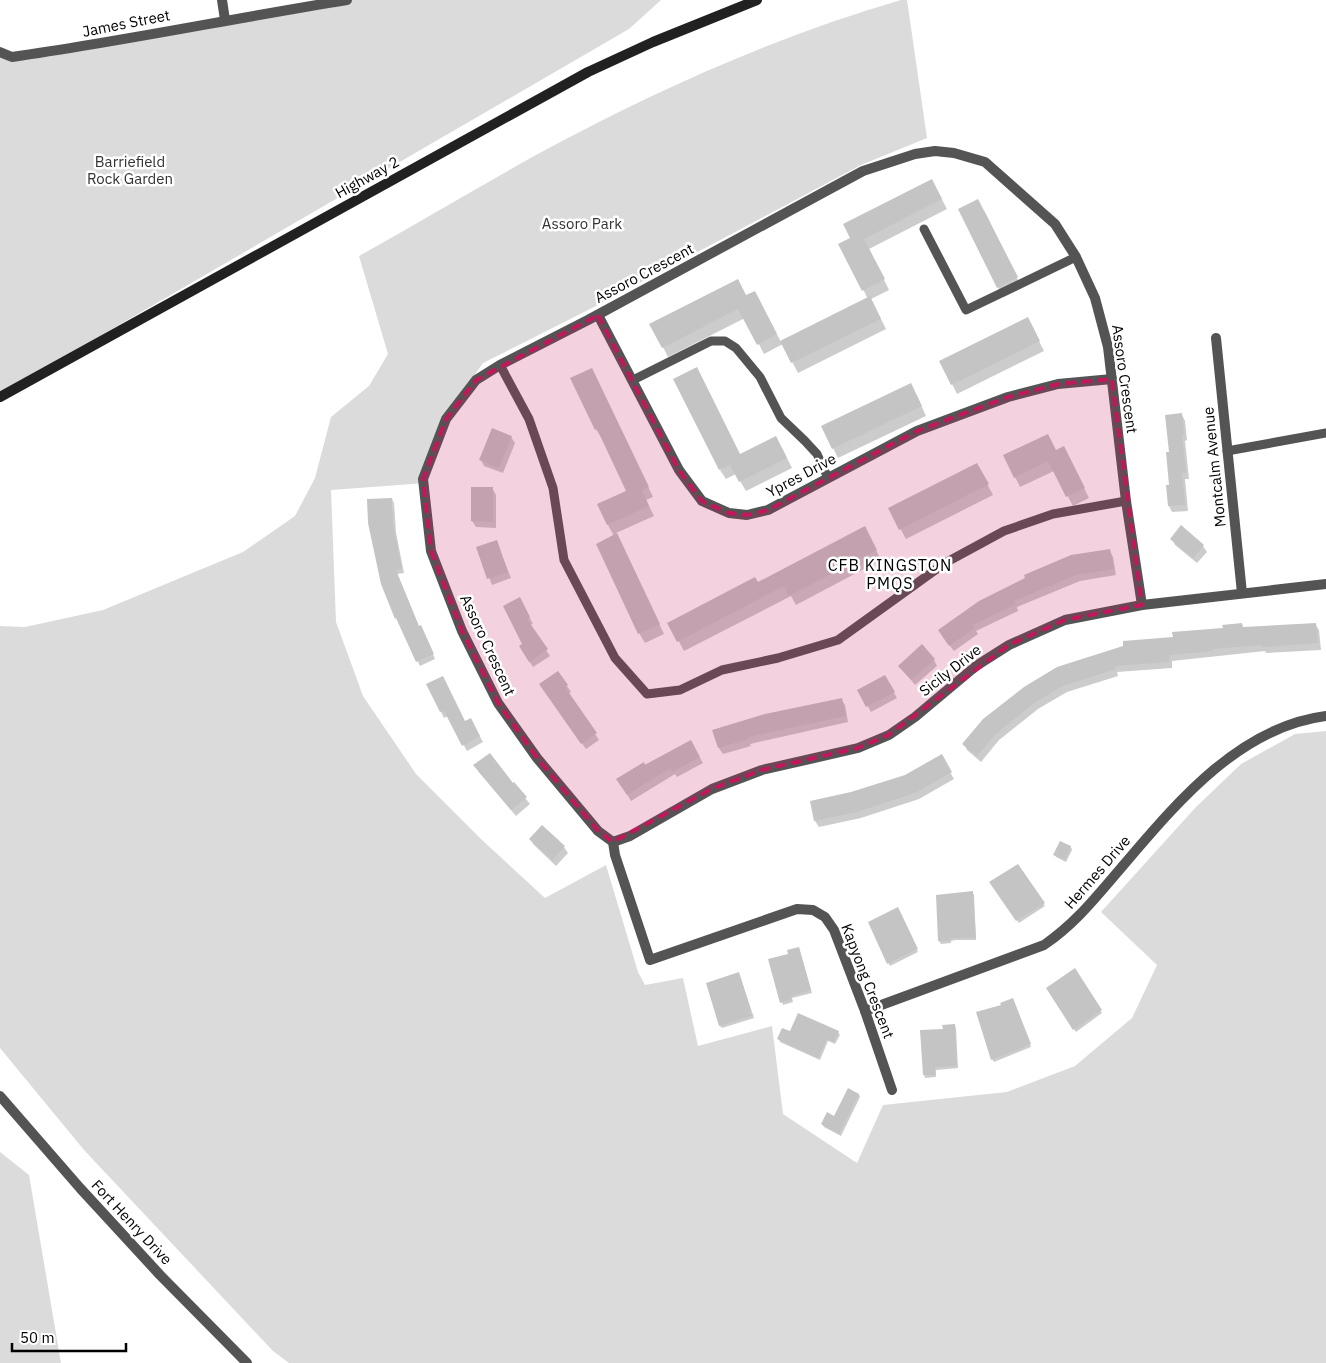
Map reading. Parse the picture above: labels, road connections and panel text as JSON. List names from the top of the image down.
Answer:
{
  "streets": {
    "main road": ["Highway 2"],
    "street": [
      "James Street",
      "Assoro Crescent",
      "Montcalm Avenue",
      "Ypres Drive",
      "Sicily Drive",
      "Hermes Drive",
      "Kapyong Crescent",
      "Fort Henry Drive"
    ]
  },
  "crossings": [
    ["Assoro Crescent", "Ypres Drive"],
    ["Assoro Crescent", "Sicily Drive"],
    ["Assoro Crescent", "Kapyong Crescent"],
    ["Montcalm Avenue", "Sicily Drive"],
    ["Sicily Drive", "Kapyong Crescent"],
    ["Hermes Drive", "Kapyong Crescent"]
  ],
  "districts": ["CFB KINGSTON PMQS"],
  "parks": ["Barriefield Rock Garden", "Assoro Park"],
  "scale_bar": "50 m"
}
